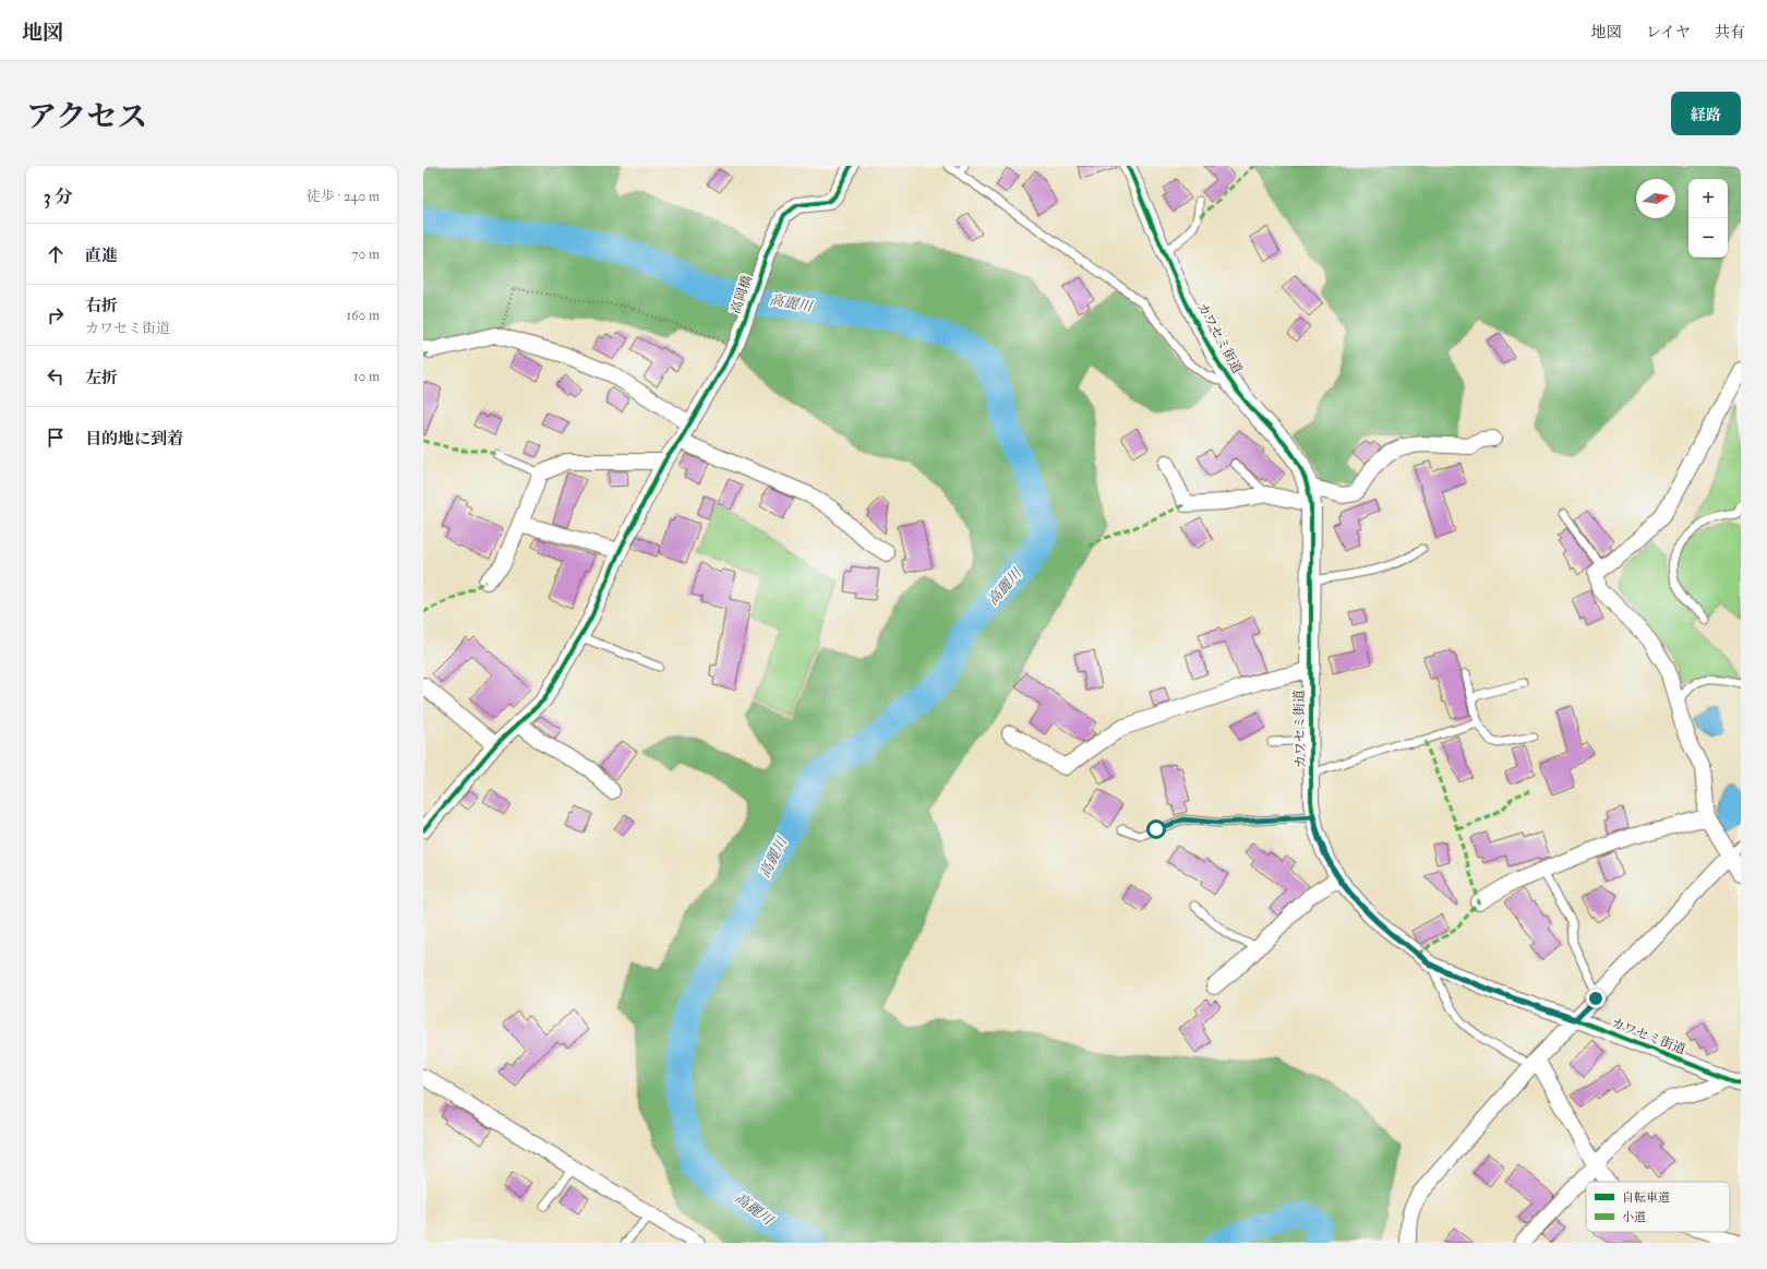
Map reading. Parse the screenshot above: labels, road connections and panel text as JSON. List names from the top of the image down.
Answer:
{
  "streets": {
    "street": ["高岡橋", "カワセミ街道"]
  },
  "water": ["高麗川"],
  "legend": ["自転車道", "小道"],
  "north": "right",
  "page": {
    "header": "地図",
    "nav": ["地図", "レイヤ", "共有"],
    "title": "アクセス",
    "buttons": "経路",
    "heading": ["3 分", "徒歩 · 240 m"],
    "map_buttons": ["+", "−"],
    "list": [
      ["直進", "70 m"],
      ["右折", "カワセミ街道", "160 m"],
      ["左折", "10 m"],
      "目的地に到着"
    ]
  }
}
